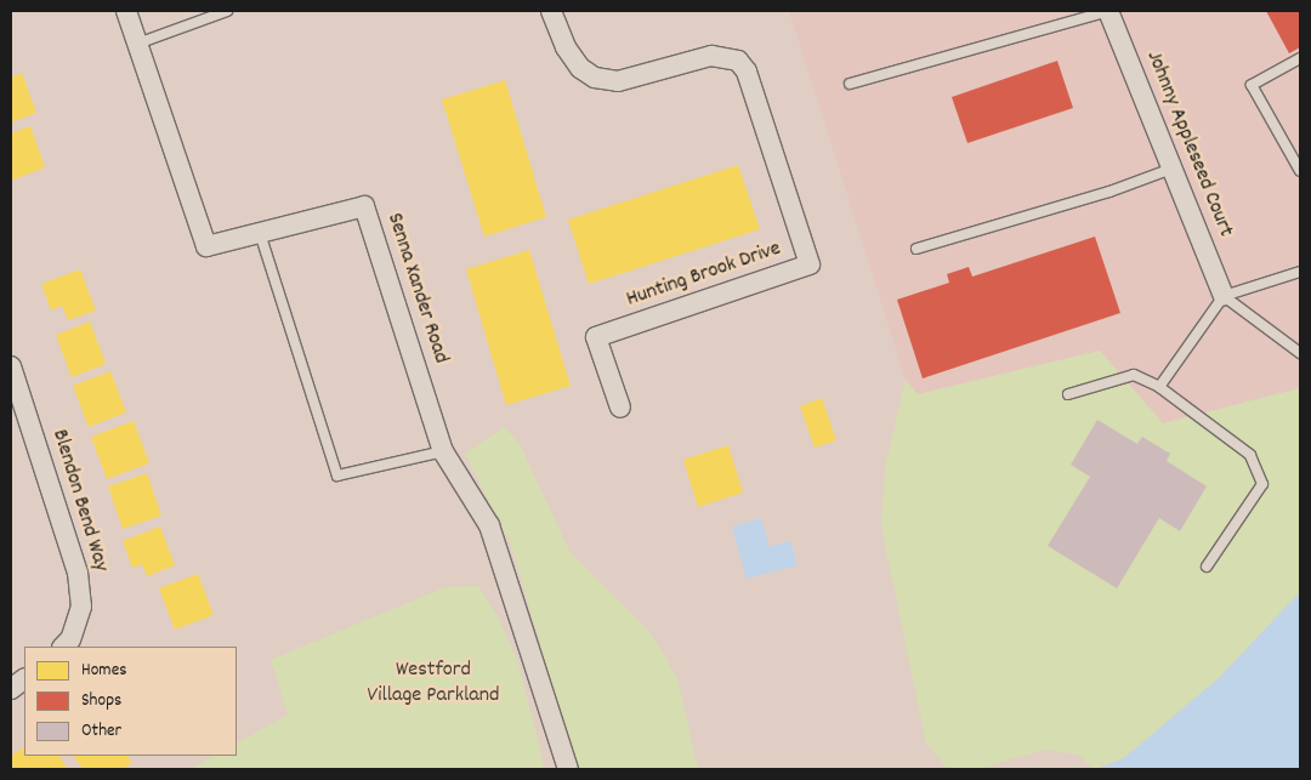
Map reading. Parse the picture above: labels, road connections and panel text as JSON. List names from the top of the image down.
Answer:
{
  "streets": {
    "street": [
      "Johnny Appleseed Court",
      "Hunting Brook Drive",
      "Senna Xander Road",
      "Blendon Bend Way"
    ]
  },
  "parks": ["Westford Village Parkland"],
  "legend": ["Homes", "Shops", "Other"]
}
